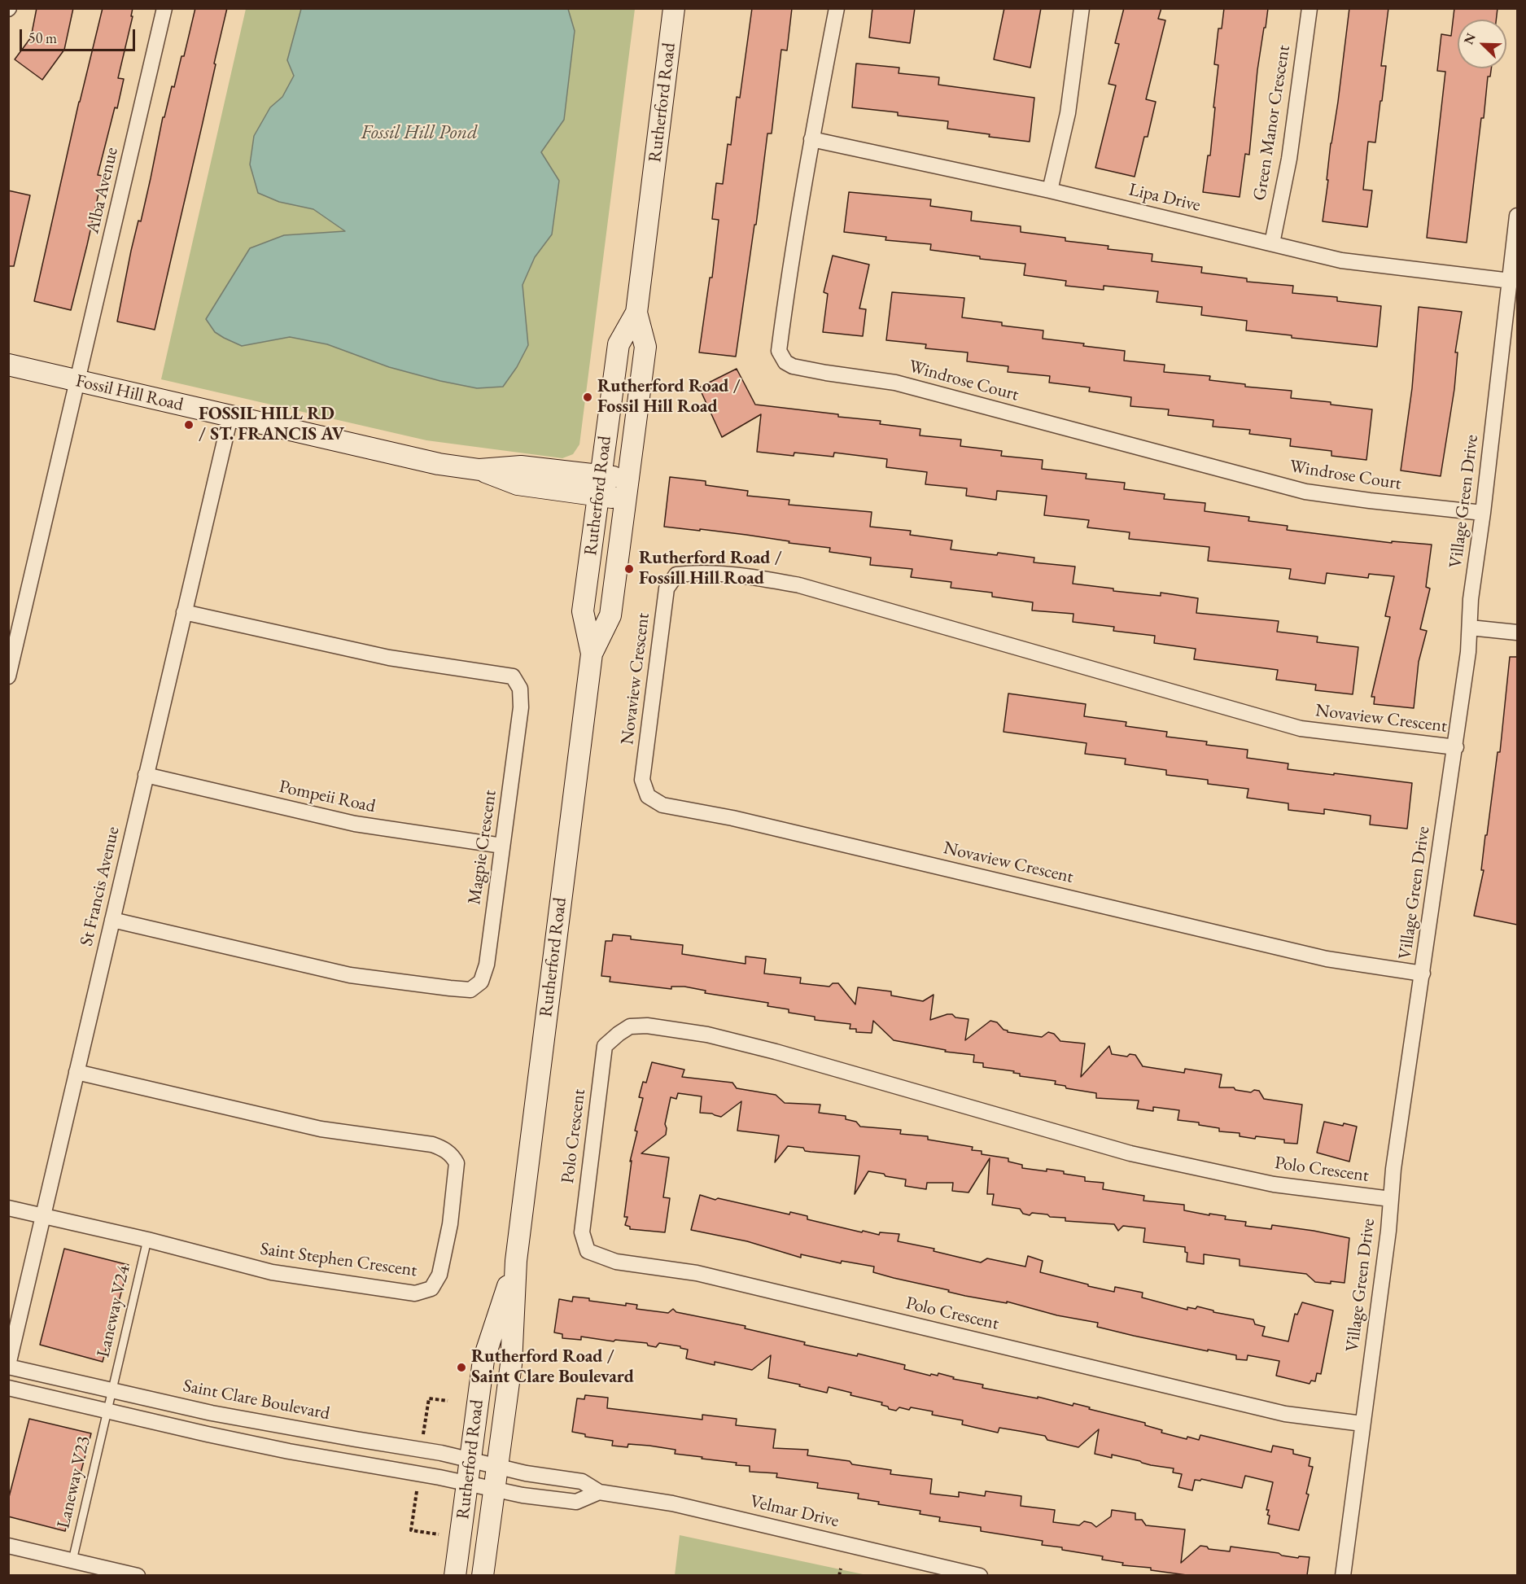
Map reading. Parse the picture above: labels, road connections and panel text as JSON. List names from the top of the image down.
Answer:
{
  "streets": {
    "main road": ["Rutherford Road", "Fossil Hill Road"],
    "street": [
      "Green Manor Crescent",
      "Alba Avenue",
      "Lipa Drive",
      "Windrose Court",
      "Village Green Drive",
      "Novaview Crescent",
      "Pompeii Road",
      "Magpie Crescent",
      "St Francis Avenue",
      "Polo Crescent",
      "Saint Stephen Crescent",
      "Saint Clare Boulevard",
      "Velmar Drive"
    ],
    "lane": ["Laneway V24", "Laneway V23"]
  },
  "crossings": [
    ["Rutherford Road", "Fossil Hill Road"],
    ["Rutherford Road", "Saint Clare Boulevard"],
    ["Rutherford Road", "Velmar Drive"],
    ["Green Manor Crescent", "Lipa Drive"],
    ["Alba Avenue", "Fossil Hill Road"],
    ["Lipa Drive", "Windrose Court"],
    ["Lipa Drive", "Village Green Drive"],
    ["Windrose Court", "Village Green Drive"],
    ["Fossil Hill Road", "St Francis Avenue"],
    ["Village Green Drive", "Novaview Crescent"],
    ["Village Green Drive", "Polo Crescent"],
    ["Pompeii Road", "Magpie Crescent"],
    ["Pompeii Road", "St Francis Avenue"],
    ["Magpie Crescent", "St Francis Avenue"],
    ["St Francis Avenue", "Saint Stephen Crescent"],
    ["St Francis Avenue", "Saint Clare Boulevard"],
    ["Saint Stephen Crescent", "Laneway V24"],
    ["Laneway V24", "Saint Clare Boulevard"],
    ["Laneway V24", "Laneway V23"],
    ["Saint Clare Boulevard", "Velmar Drive"]
  ],
  "water": ["Fossil Hill Pond"],
  "places": [
    "Rutherford Road / Fossil Hill Road",
    "FOSSIL HILL RD / ST. FRANCIS AV",
    "Rutherford Road / Fossill Hill Road",
    "Rutherford Road / Saint Clare Boulevard"
  ],
  "scale_bar": "50 m",
  "north": "top left"
}
